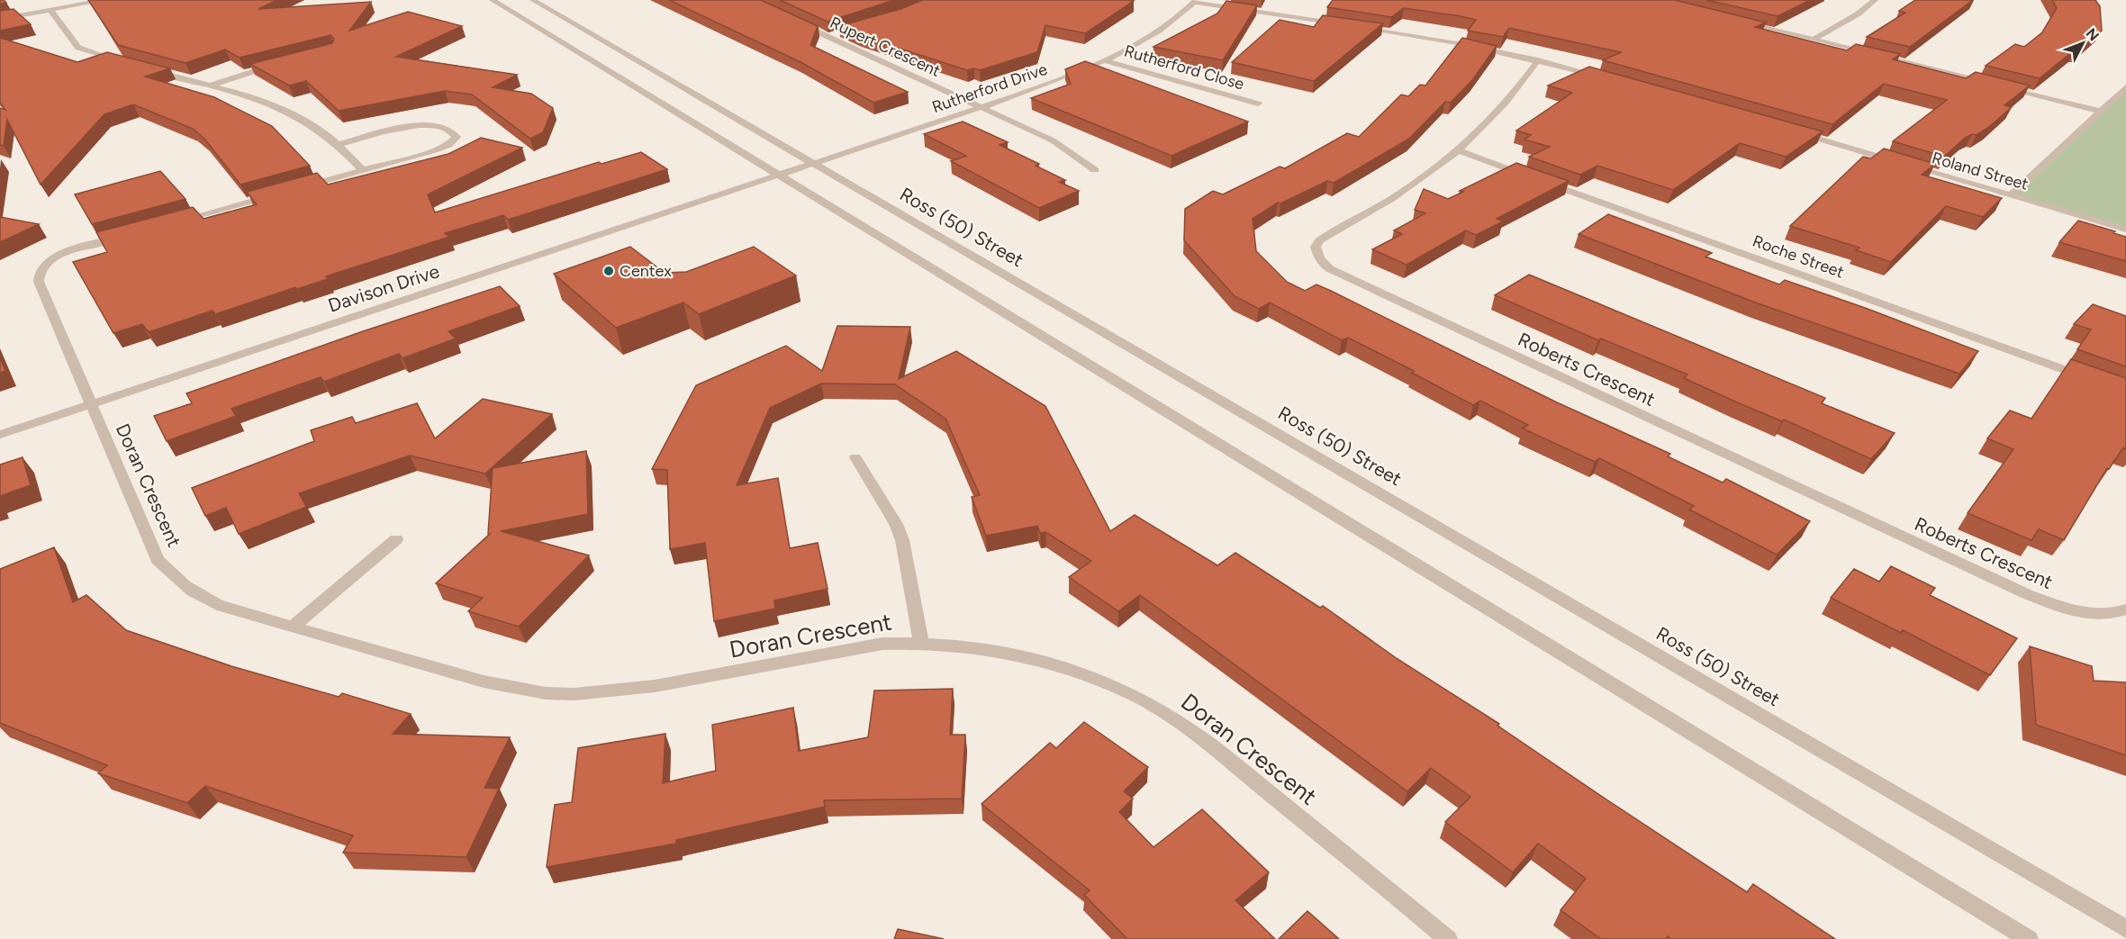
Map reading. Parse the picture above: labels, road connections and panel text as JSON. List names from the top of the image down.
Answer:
{
  "streets": {
    "street": [
      "Rupert Crescent",
      "Rutherford Close",
      "Rutherford Drive",
      "Roland Street",
      "Ross (50) Street",
      "Roche Street",
      "Davison Drive",
      "Roberts Crescent",
      "Doran Crescent"
    ]
  },
  "crossings": [
    ["Rupert Crescent", "Rutherford Drive"],
    ["Rutherford Close", "Rutherford Drive"],
    ["Rutherford Drive", "Ross (50) Street"],
    ["Rutherford Drive", "Davison Drive"],
    ["Roche Street", "Roberts Crescent"],
    ["Davison Drive", "Doran Crescent"]
  ],
  "places": ["Centex"],
  "north": "top right"
}
